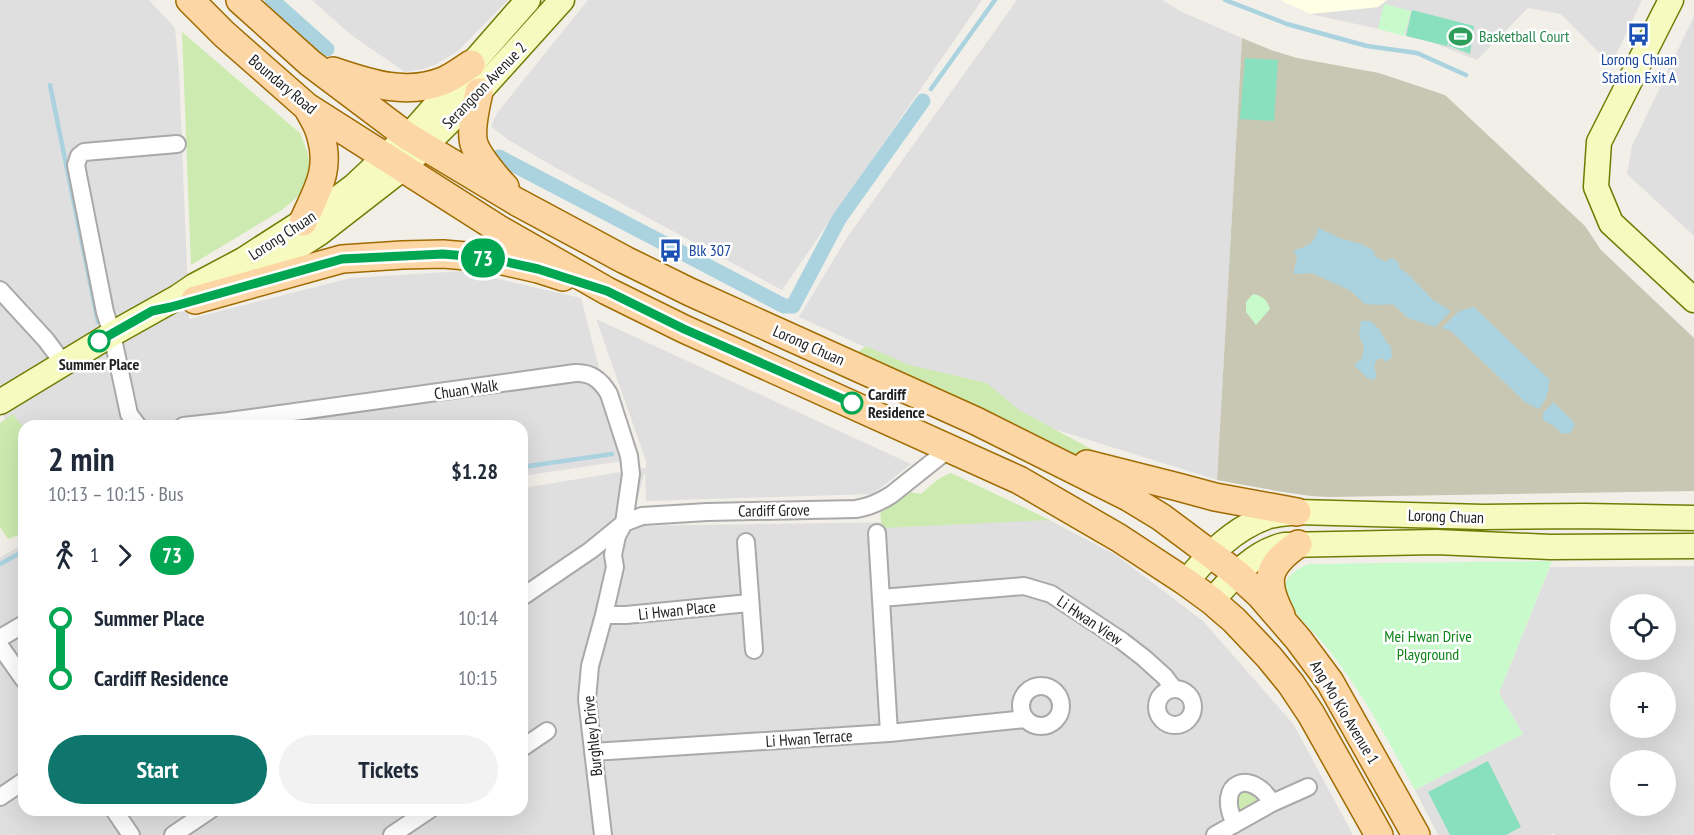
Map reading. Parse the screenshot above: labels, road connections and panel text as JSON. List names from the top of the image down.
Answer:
{
  "streets": {
    "main road": [
      "Boundary Road",
      "Serangoon Avenue 2",
      "Lorong Chuan",
      "Ang Mo Kio Avenue 1"
    ],
    "street": [
      "Chuan Walk",
      "Cardiff Grove",
      "Li Hwan Place",
      "Li Hwan View",
      "Burghley Drive",
      "Li Hwan Terrace"
    ]
  },
  "crossings": [
    ["Boundary Road", "Serangoon Avenue 2"],
    ["Boundary Road", "Lorong Chuan"],
    ["Serangoon Avenue 2", "Lorong Chuan"],
    ["Lorong Chuan", "Ang Mo Kio Avenue 1"],
    ["Chuan Walk", "Cardiff Grove"],
    ["Chuan Walk", "Burghley Drive"],
    ["Cardiff Grove", "Burghley Drive"],
    ["Li Hwan Place", "Burghley Drive"],
    ["Burghley Drive", "Li Hwan Terrace"]
  ],
  "parks": ["Mei Hwan Drive Playground"],
  "places": {
    "bus stop": ["Lorong Chuan Station Exit A", "Blk 307"],
    "sports": ["Basketball Court"],
    "other": ["Summer Place", "Cardiff Residence"]
  },
  "lines": ["bus line 73"],
  "page": {
    "on_map": "73",
    "heading": ["2 min", "10:13 – 10:15 · Bus", "$1.28"],
    "legs": ["1", "73"],
    "list": [
      {
        "name": "Summer Place",
        "value": "10:14"
      },
      {
        "name": "Cardiff Residence",
        "value": "10:15"
      }
    ],
    "map_buttons": ["+", "−"],
    "buttons": ["Start", "Tickets"]
  }
}
